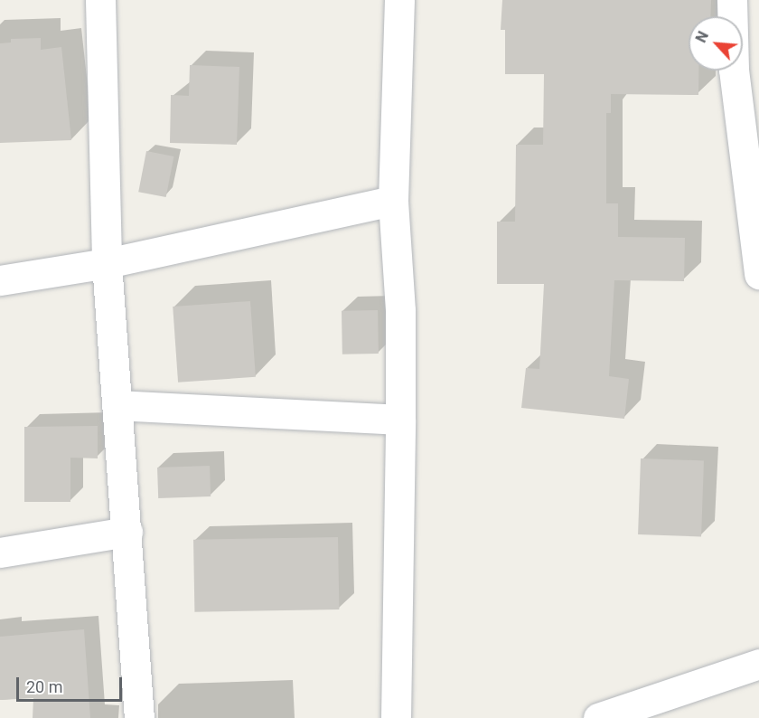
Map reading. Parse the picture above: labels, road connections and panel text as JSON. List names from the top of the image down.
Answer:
{
  "scale_bar": "20 m",
  "north": "top left"
}
